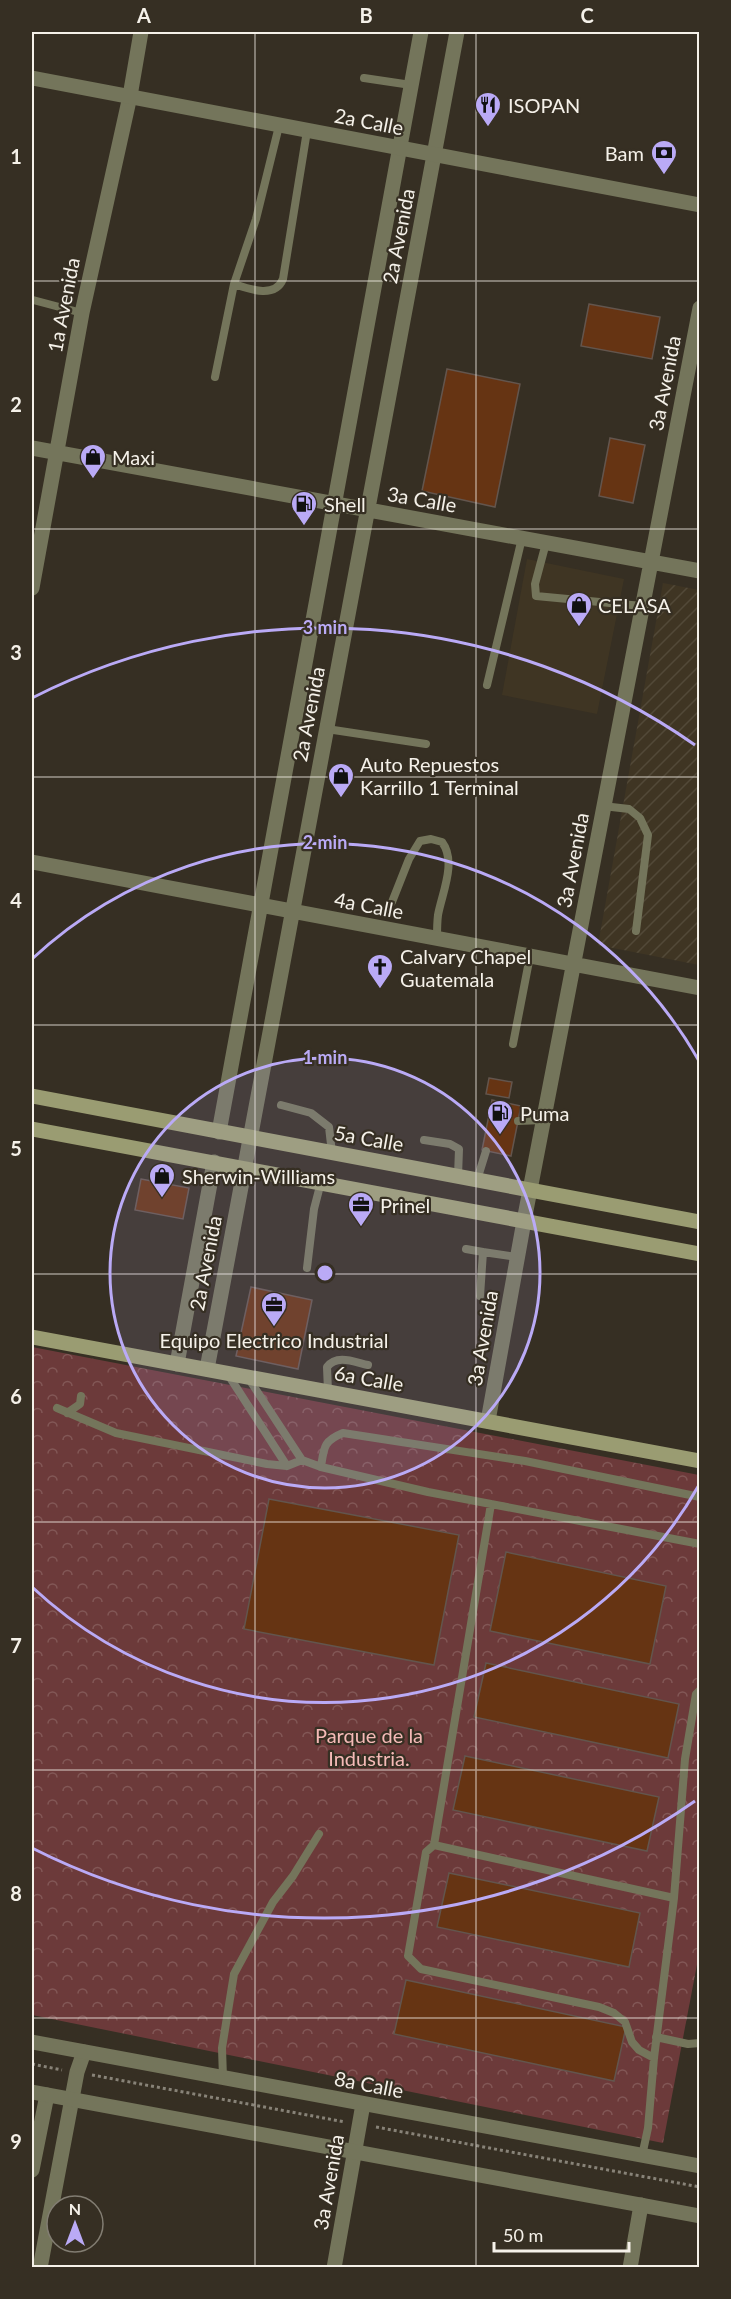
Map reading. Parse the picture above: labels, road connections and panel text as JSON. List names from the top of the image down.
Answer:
{
  "streets": {
    "main road": ["5a Calle", "6a Calle"],
    "street": [
      "2a Calle",
      "2a Avenida",
      "1a Avenida",
      "3a Avenida",
      "3a Calle",
      "4a Calle",
      "8a Calle"
    ]
  },
  "crossings": [
    ["2a Calle", "2a Avenida"],
    ["2a Calle", "1a Avenida"],
    ["2a Avenida", "3a Calle"],
    ["2a Avenida", "4a Calle"],
    ["2a Avenida", "5a Calle"],
    ["2a Avenida", "6a Calle"],
    ["1a Avenida", "3a Calle"],
    ["3a Avenida", "3a Calle"],
    ["3a Avenida", "4a Calle"],
    ["3a Avenida", "5a Calle"],
    ["3a Avenida", "6a Calle"],
    ["3a Avenida", "8a Calle"]
  ],
  "parks": ["Parque de la Industria."],
  "places": {
    "restaurant": ["ISOPAN"],
    "bank": ["Bam"],
    "shop": [
      "Maxi",
      "CELASA",
      "Auto Repuestos Karrillo 1 Terminal",
      "Sherwin-Williams"
    ],
    "fuel station": ["Shell", "Puma"],
    "church": ["Calvary Chapel Guatemala"],
    "office": ["Prinel", "Equipo Electrico Industrial"]
  },
  "scale_bar": "50 m",
  "north": "top",
  "grid": {
    "columns": ["A", "B", "C"],
    "rows": [
      "1",
      "2",
      "3",
      "4",
      "5",
      "6",
      "7",
      "8",
      "9"
    ]
  },
  "rings": ["3 min", "2 min", "1 min"]
}
